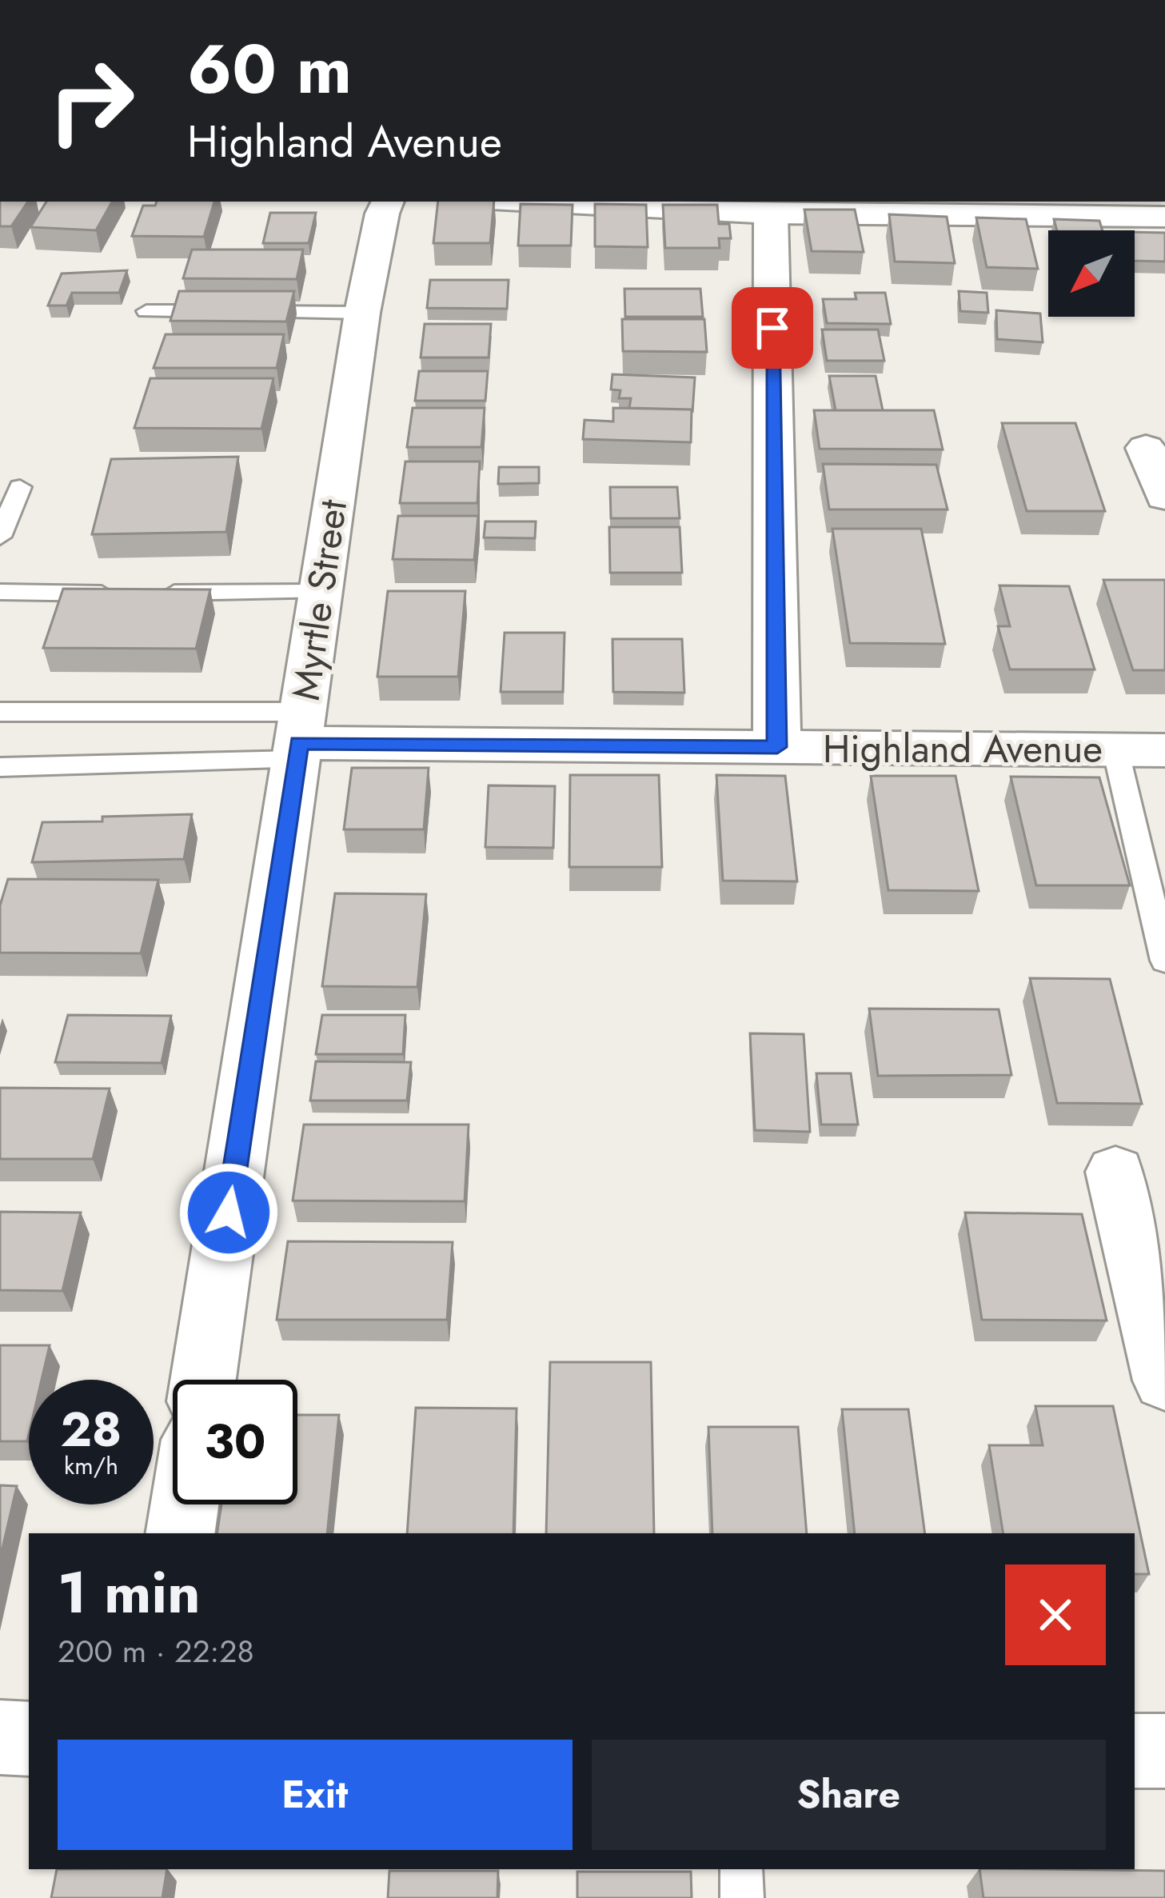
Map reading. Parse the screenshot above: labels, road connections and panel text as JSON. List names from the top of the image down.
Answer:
{
  "streets": {
    "street": ["Myrtle Street", "Highland Avenue"]
  },
  "crossings": [
    ["Myrtle Street", "Highland Avenue"]
  ],
  "north": "bottom left",
  "page": {
    "turn": ["60 m", "Highland Avenue"],
    "speed": "28 km/h",
    "limit": "30",
    "heading": ["1 min", "200 m · 22:28"],
    "buttons": ["Exit", "Share"]
  }
}
